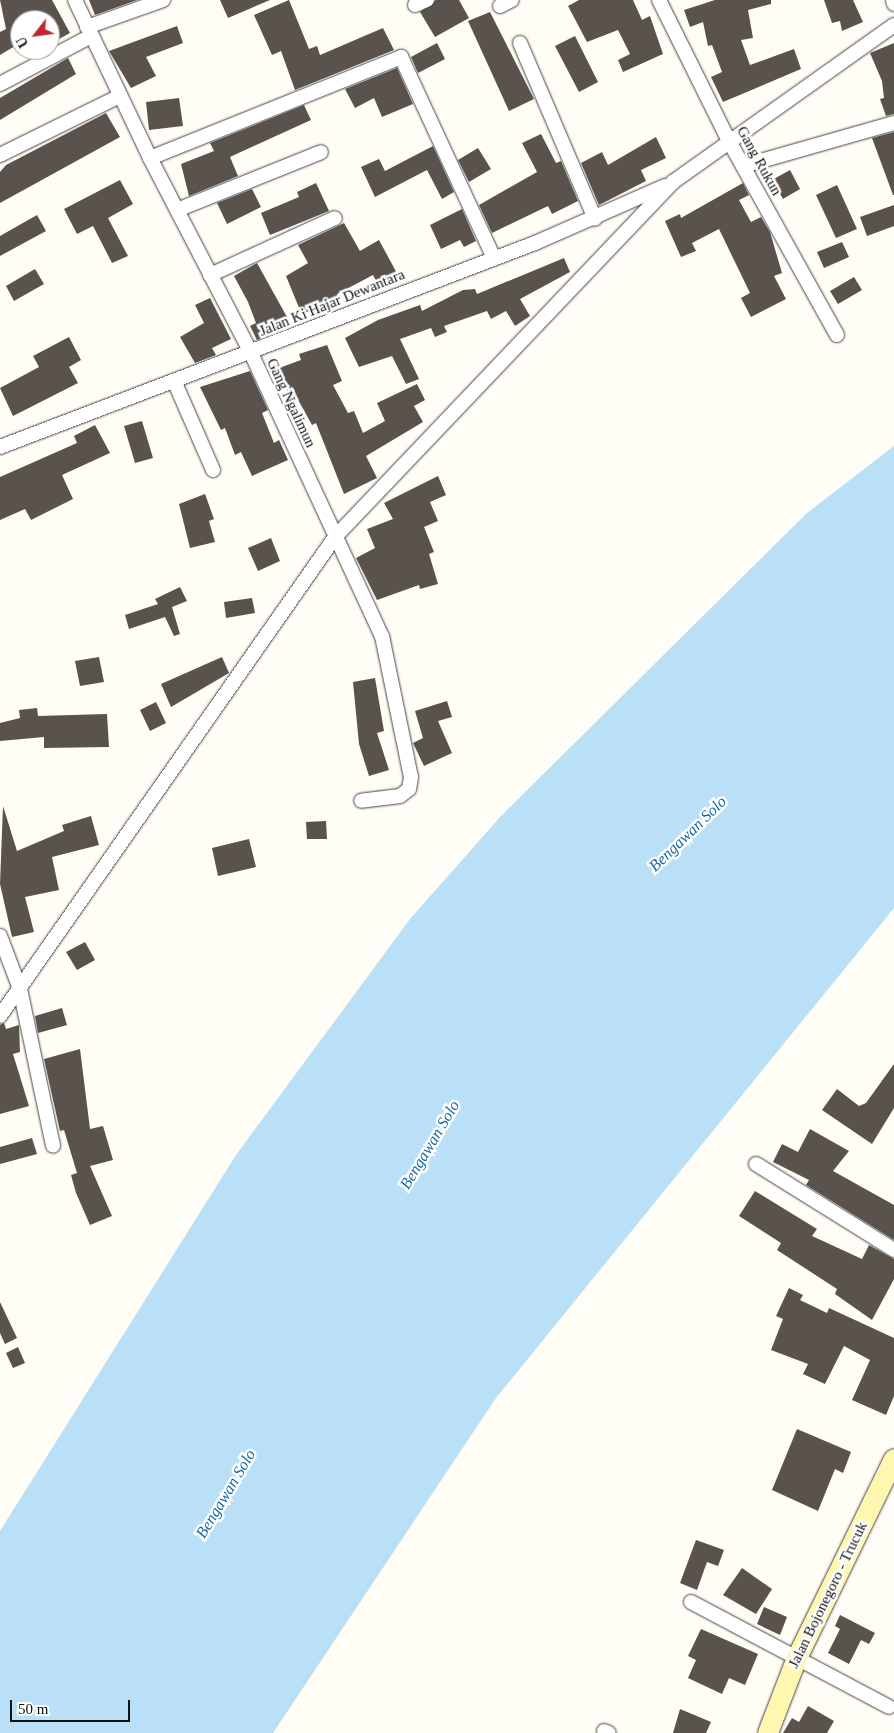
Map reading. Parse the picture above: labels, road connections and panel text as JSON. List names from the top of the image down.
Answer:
{
  "streets": {
    "street": [
      "Gang Rukun",
      "Jalan Ki Hajar Dewantara",
      "Gang Ngalimun",
      "Jalan Bojonegoro - Trucuk"
    ]
  },
  "crossings": [
    ["Jalan Ki Hajar Dewantara", "Gang Ngalimun"]
  ],
  "water": ["Bengawan Solo"],
  "scale_bar": "50 m",
  "north": "bottom left"
}
